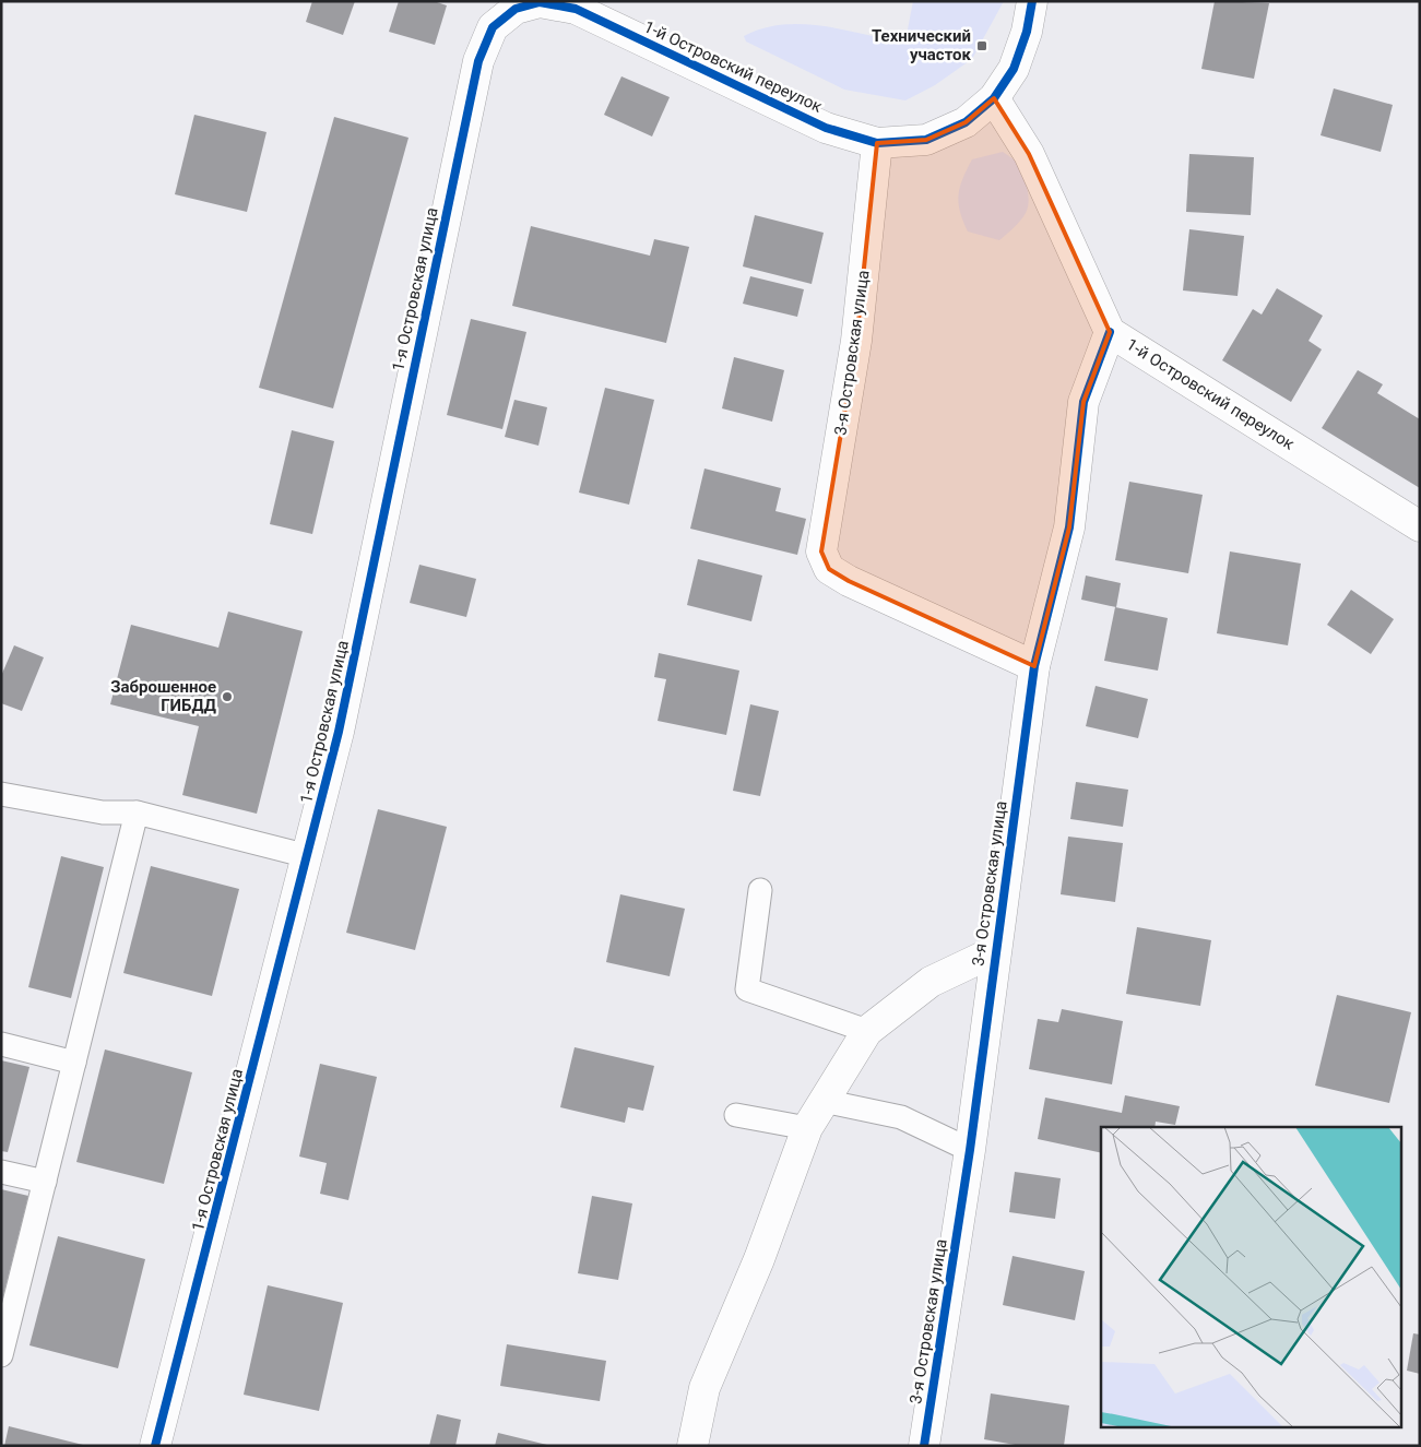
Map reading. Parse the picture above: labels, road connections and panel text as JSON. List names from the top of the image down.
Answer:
{
  "streets": {
    "street": ["1-й Островский переулок", "1-я Островская улица", "3-я Островская улица"]
  },
  "crossings": [
    ["1-й Островский переулок", "1-я Островская улица"],
    ["1-й Островский переулок", "3-я Островская улица"]
  ],
  "places": {
    "transit": ["Технический участок"],
    "other": ["Заброшенное ГИБДД"]
  }
}
